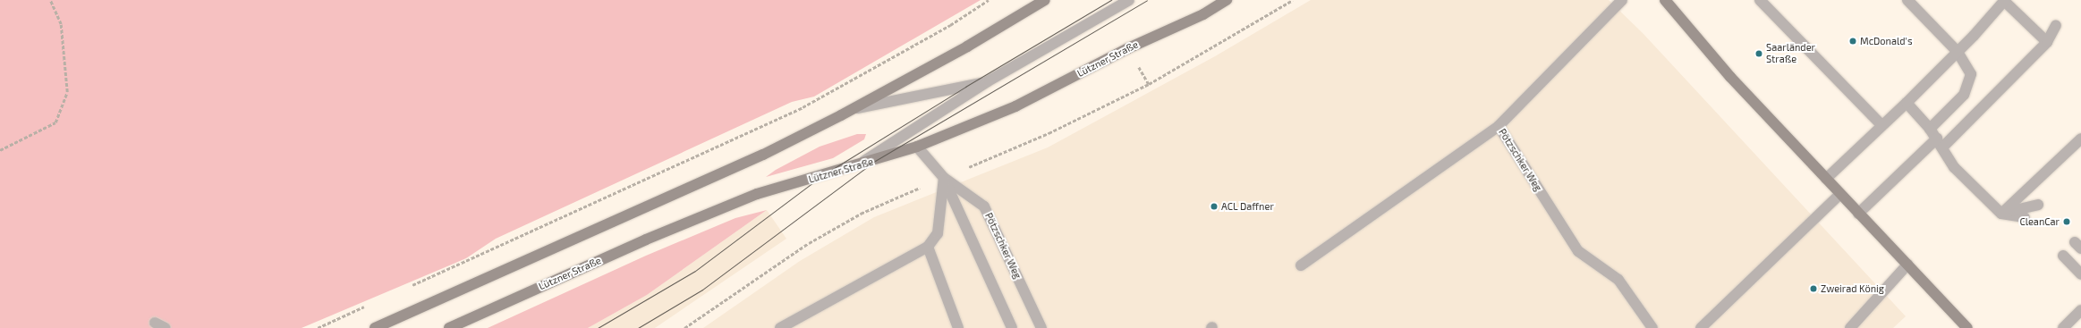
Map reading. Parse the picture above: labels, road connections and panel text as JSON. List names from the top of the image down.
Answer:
{
  "streets": {
    "main road": ["Lützner Straße"],
    "lane": ["Pötzschker Weg"]
  },
  "crossings": [
    ["Lützner Straße", "Pötzschker Weg"]
  ],
  "places": [
    "McDonald's",
    "Saarländer Straße",
    "ACL Daffner",
    "CleanCar",
    "Zweirad König"
  ]
}
